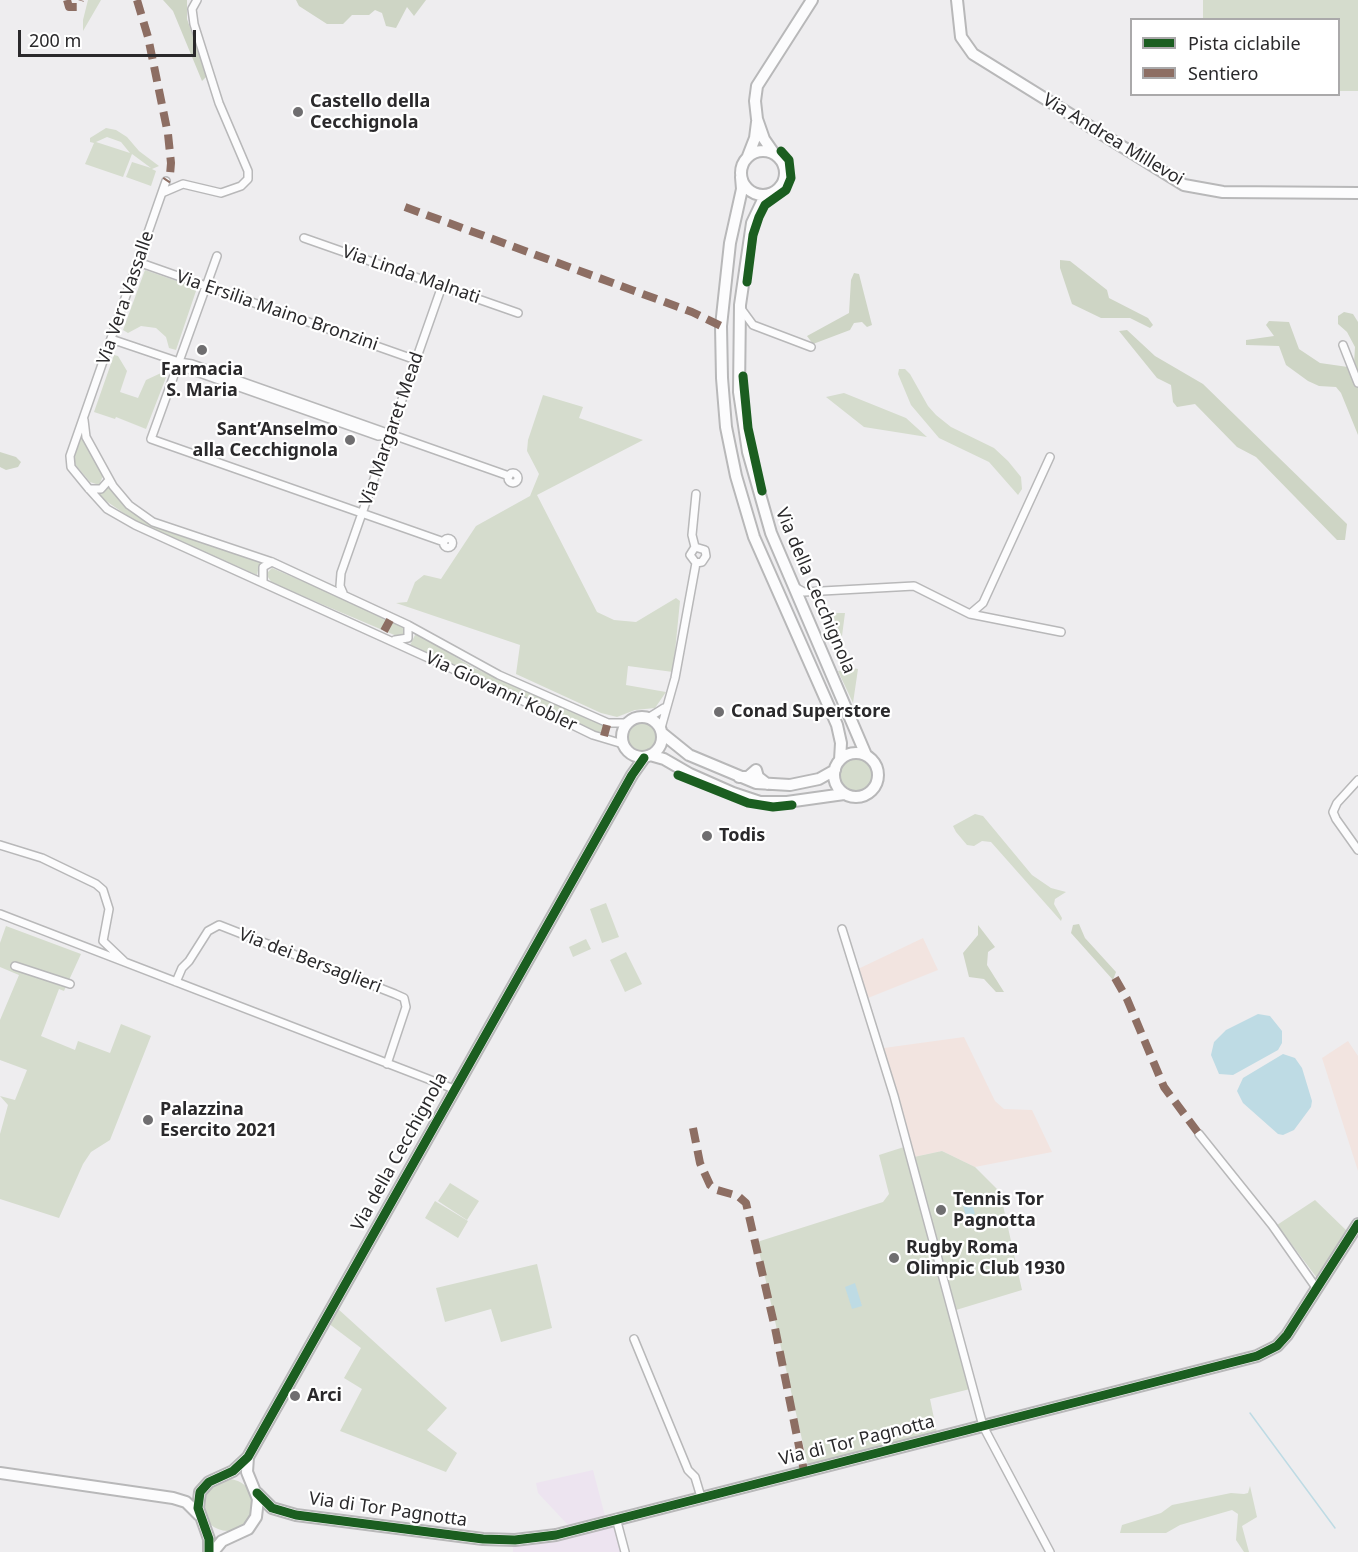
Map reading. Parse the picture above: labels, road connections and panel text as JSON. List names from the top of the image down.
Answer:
{
  "streets": {
    "street": [
      "Via Andrea Millevoi",
      "Via Linda Malnati",
      "Via Vera Vassalle",
      "Via Ersilia Maino Bronzini",
      "Via Margaret Mead",
      "Via della Cecchignola",
      "Via Giovanni Kobler",
      "Via dei Bersaglieri",
      "Via di Tor Pagnotta"
    ]
  },
  "crossings": [
    ["Via Linda Malnati", "Via Margaret Mead"],
    ["Via Vera Vassalle", "Via Ersilia Maino Bronzini"],
    ["Via Vera Vassalle", "Via Giovanni Kobler"],
    ["Via Ersilia Maino Bronzini", "Via Margaret Mead"],
    ["Via Margaret Mead", "Via Giovanni Kobler"],
    ["Via della Cecchignola", "Via Giovanni Kobler"],
    ["Via della Cecchignola", "Via di Tor Pagnotta"]
  ],
  "places": [
    "Castello della Cecchignola",
    "Farmacia S. Maria",
    "Sant’Anselmo alla Cecchignola",
    "Conad Superstore",
    "Todis",
    "Palazzina Esercito 2021",
    "Tennis Tor Pagnotta",
    "Rugby Roma Olimpic Club 1930",
    "Arci"
  ],
  "legend": ["Pista ciclabile", "Sentiero"],
  "scale_bar": "200 m"
}
